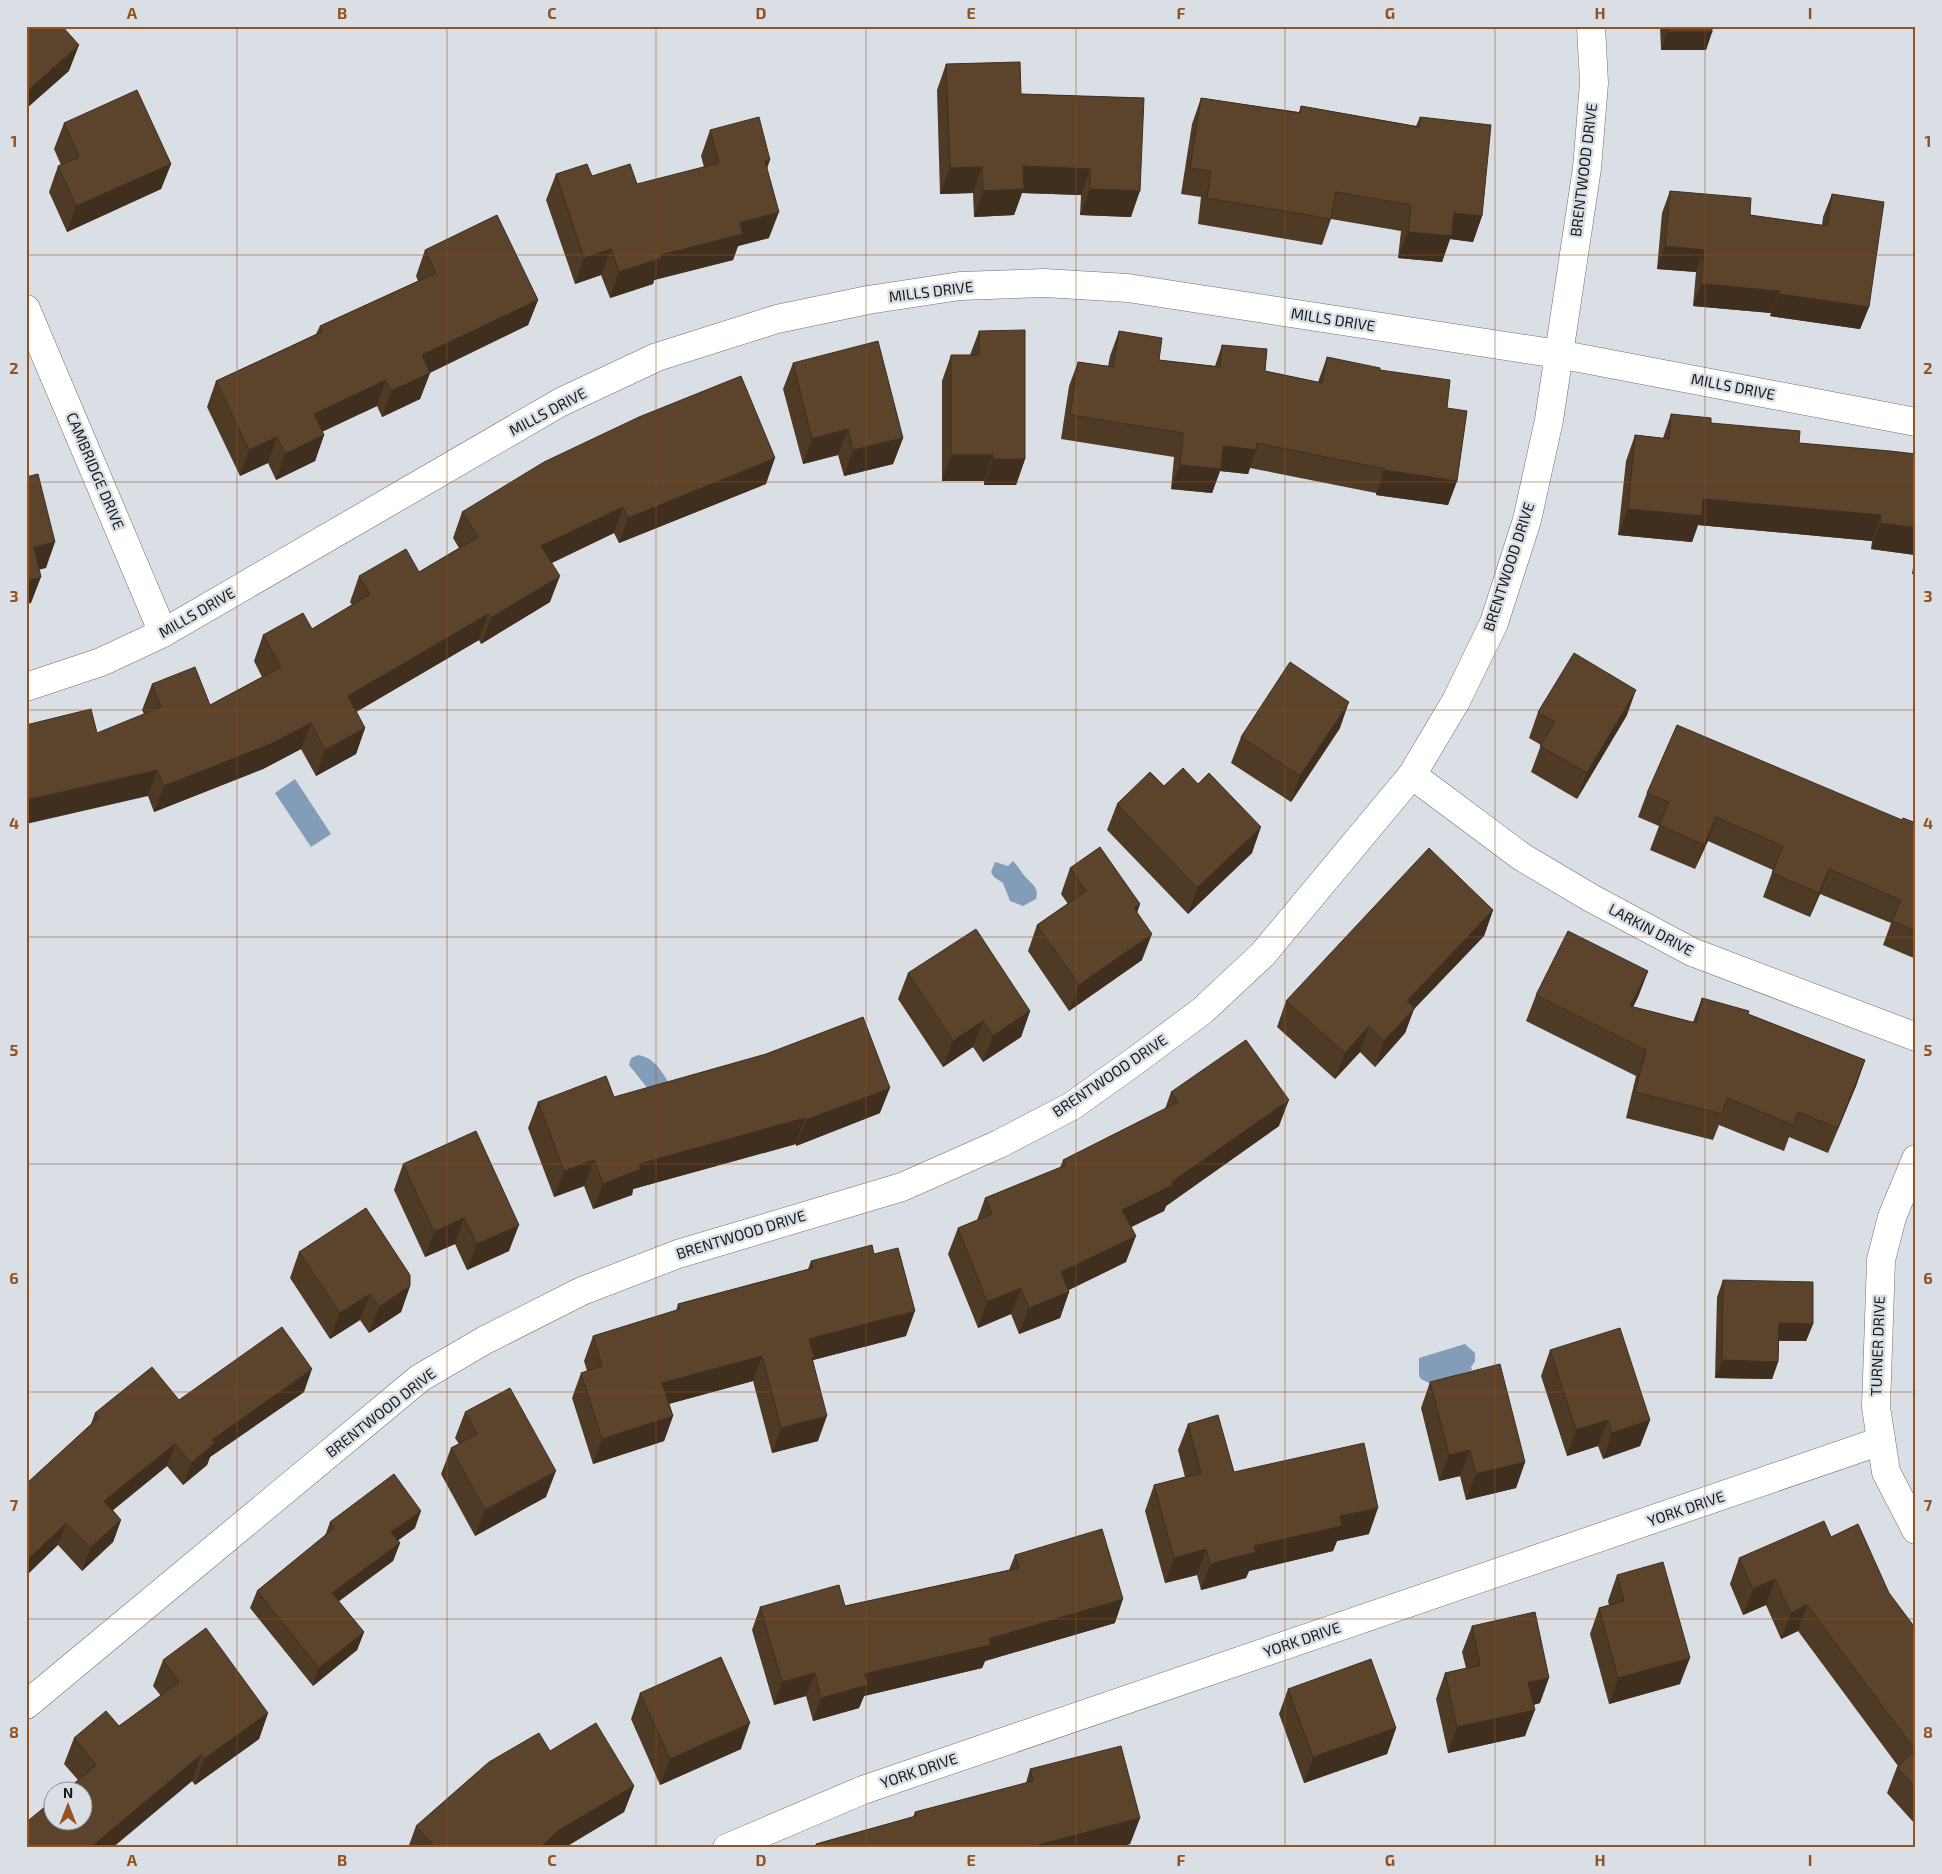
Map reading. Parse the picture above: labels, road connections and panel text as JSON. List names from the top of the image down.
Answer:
{
  "streets": {
    "street": [
      "BRENTWOOD DRIVE",
      "MILLS DRIVE",
      "CAMBRIDGE DRIVE",
      "LARKIN DRIVE",
      "TURNER DRIVE",
      "YORK DRIVE"
    ]
  },
  "crossings": [
    ["BRENTWOOD DRIVE", "MILLS DRIVE"],
    ["BRENTWOOD DRIVE", "LARKIN DRIVE"],
    ["MILLS DRIVE", "CAMBRIDGE DRIVE"],
    ["TURNER DRIVE", "YORK DRIVE"]
  ],
  "north": "top",
  "grid": {
    "columns": [
      "A",
      "B",
      "C",
      "D",
      "E",
      "F",
      "G",
      "H",
      "I"
    ],
    "rows": [
      "1",
      "2",
      "3",
      "4",
      "5",
      "6",
      "7",
      "8"
    ]
  }
}
